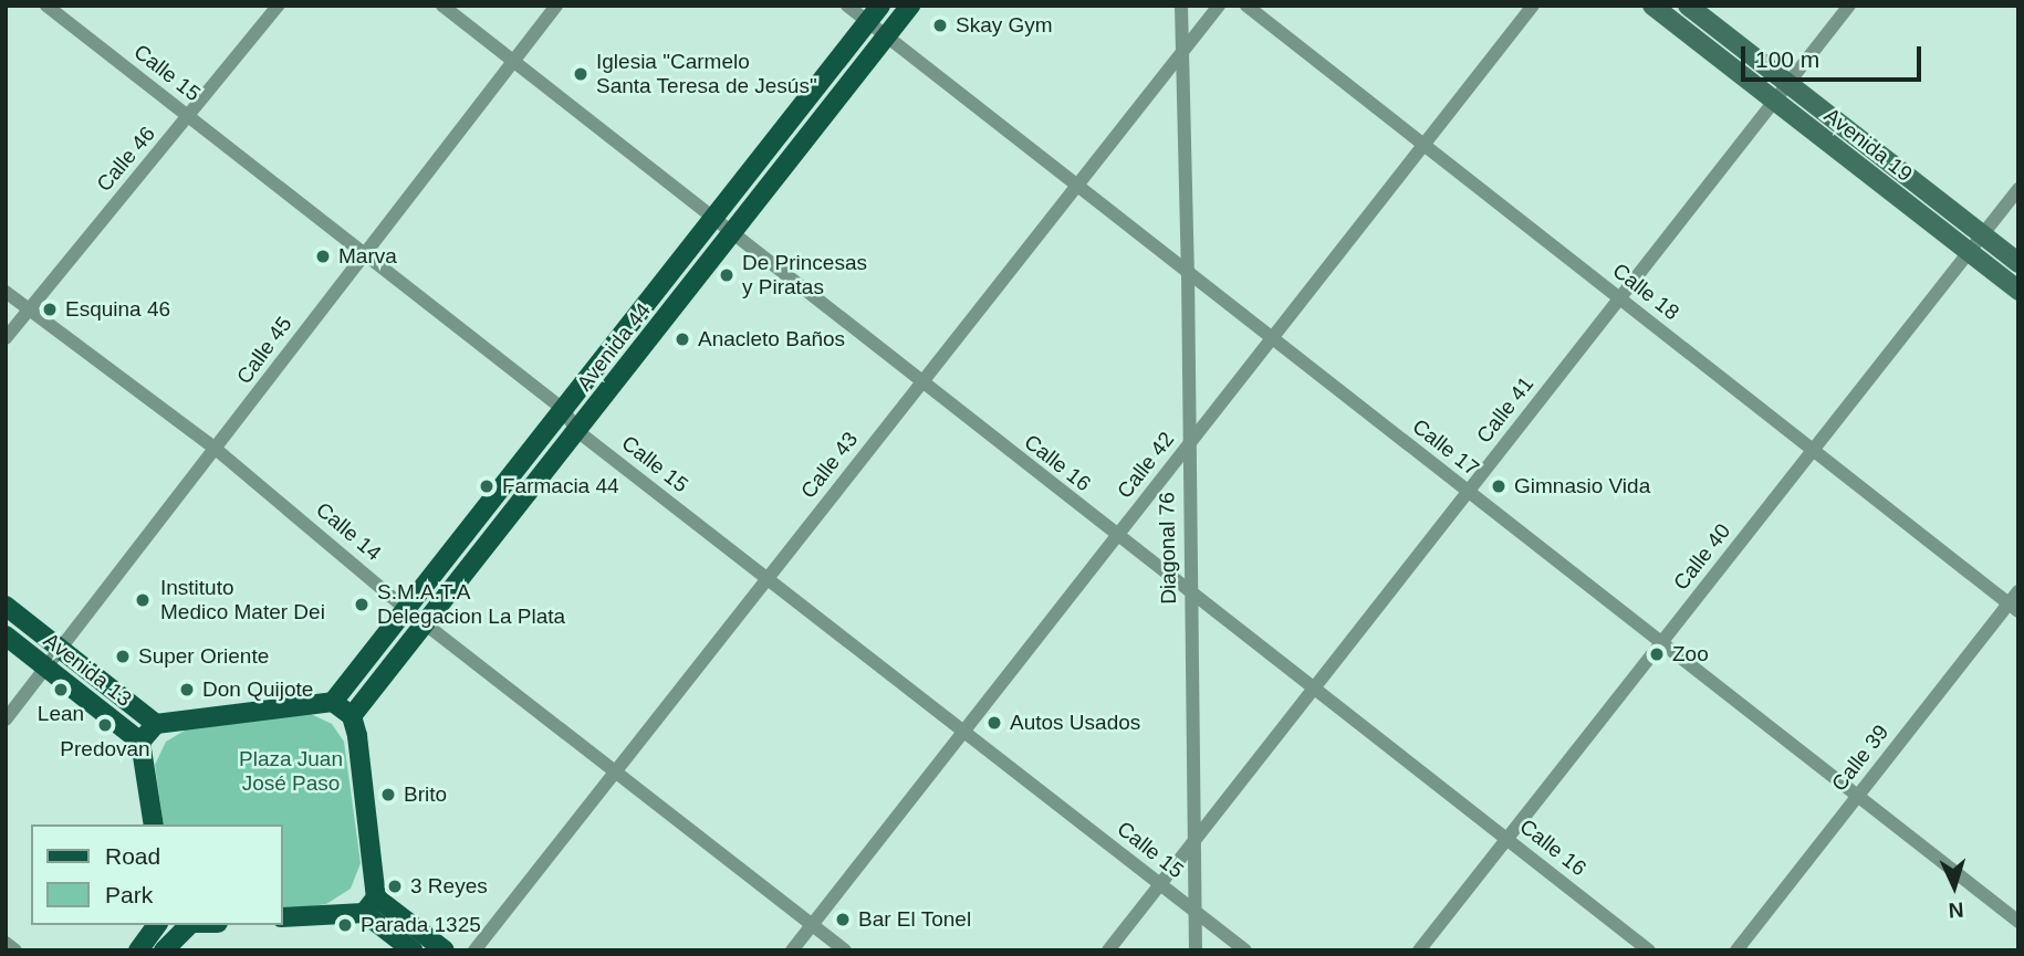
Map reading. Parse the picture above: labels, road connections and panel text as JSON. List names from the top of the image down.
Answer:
{
  "streets": {
    "main road": ["Avenida 19", "Avenida 44", "Avenida 13"],
    "street": [
      "Calle 15",
      "Calle 46",
      "Calle 18",
      "Calle 45",
      "Calle 41",
      "Calle 17",
      "Calle 16",
      "Calle 43",
      "Calle 42",
      "Calle 14",
      "Diagonal 76",
      "Calle 40",
      "Calle 39"
    ]
  },
  "crossings": [
    ["Calle 15", "Calle 46"],
    ["Calle 15", "Avenida 44"],
    ["Calle 15", "Calle 45"],
    ["Calle 15", "Calle 41"],
    ["Calle 15", "Calle 43"],
    ["Calle 15", "Calle 42"],
    ["Calle 15", "Diagonal 76"],
    ["Avenida 19", "Calle 41"],
    ["Avenida 19", "Calle 40"],
    ["Calle 46", "Calle 14"],
    ["Calle 18", "Calle 41"],
    ["Calle 18", "Calle 42"],
    ["Calle 18", "Calle 40"],
    ["Calle 18", "Calle 39"],
    ["Avenida 44", "Calle 17"],
    ["Avenida 44", "Calle 16"],
    ["Avenida 44", "Calle 14"],
    ["Calle 45", "Calle 16"],
    ["Calle 45", "Calle 14"],
    ["Calle 45", "Avenida 13"],
    ["Calle 41", "Calle 17"],
    ["Calle 41", "Calle 16"],
    ["Calle 41", "Diagonal 76"],
    ["Calle 17", "Calle 43"],
    ["Calle 17", "Calle 42"],
    ["Calle 17", "Diagonal 76"],
    ["Calle 17", "Calle 40"],
    ["Calle 17", "Calle 39"],
    ["Calle 16", "Calle 43"],
    ["Calle 16", "Calle 42"],
    ["Calle 16", "Diagonal 76"],
    ["Calle 16", "Calle 40"],
    ["Calle 43", "Calle 14"],
    ["Calle 43", "Diagonal 76"],
    ["Calle 42", "Calle 14"],
    ["Calle 42", "Diagonal 76"]
  ],
  "parks": ["Plaza Juan José Paso"],
  "places": [
    "Skay Gym",
    "Iglesia \"Carmelo Santa Teresa de Jesús\"",
    "Marva",
    "De Princesas y Piratas",
    "Esquina 46",
    "Anacleto Baños",
    "Farmacia 44",
    "Gimnasio Vida",
    "Instituto Medico Mater Dei",
    "S.M.A.T.A Delegacion La Plata",
    "Zoo",
    "Super Oriente",
    "Lean",
    "Don Quijote",
    "Autos Usados",
    "Predovan",
    "Brito",
    "3 Reyes",
    "Bar El Tonel",
    "Parada 1325"
  ],
  "legend": ["Road", "Park"],
  "scale_bar": "100 m",
  "north": "bottom"
}
